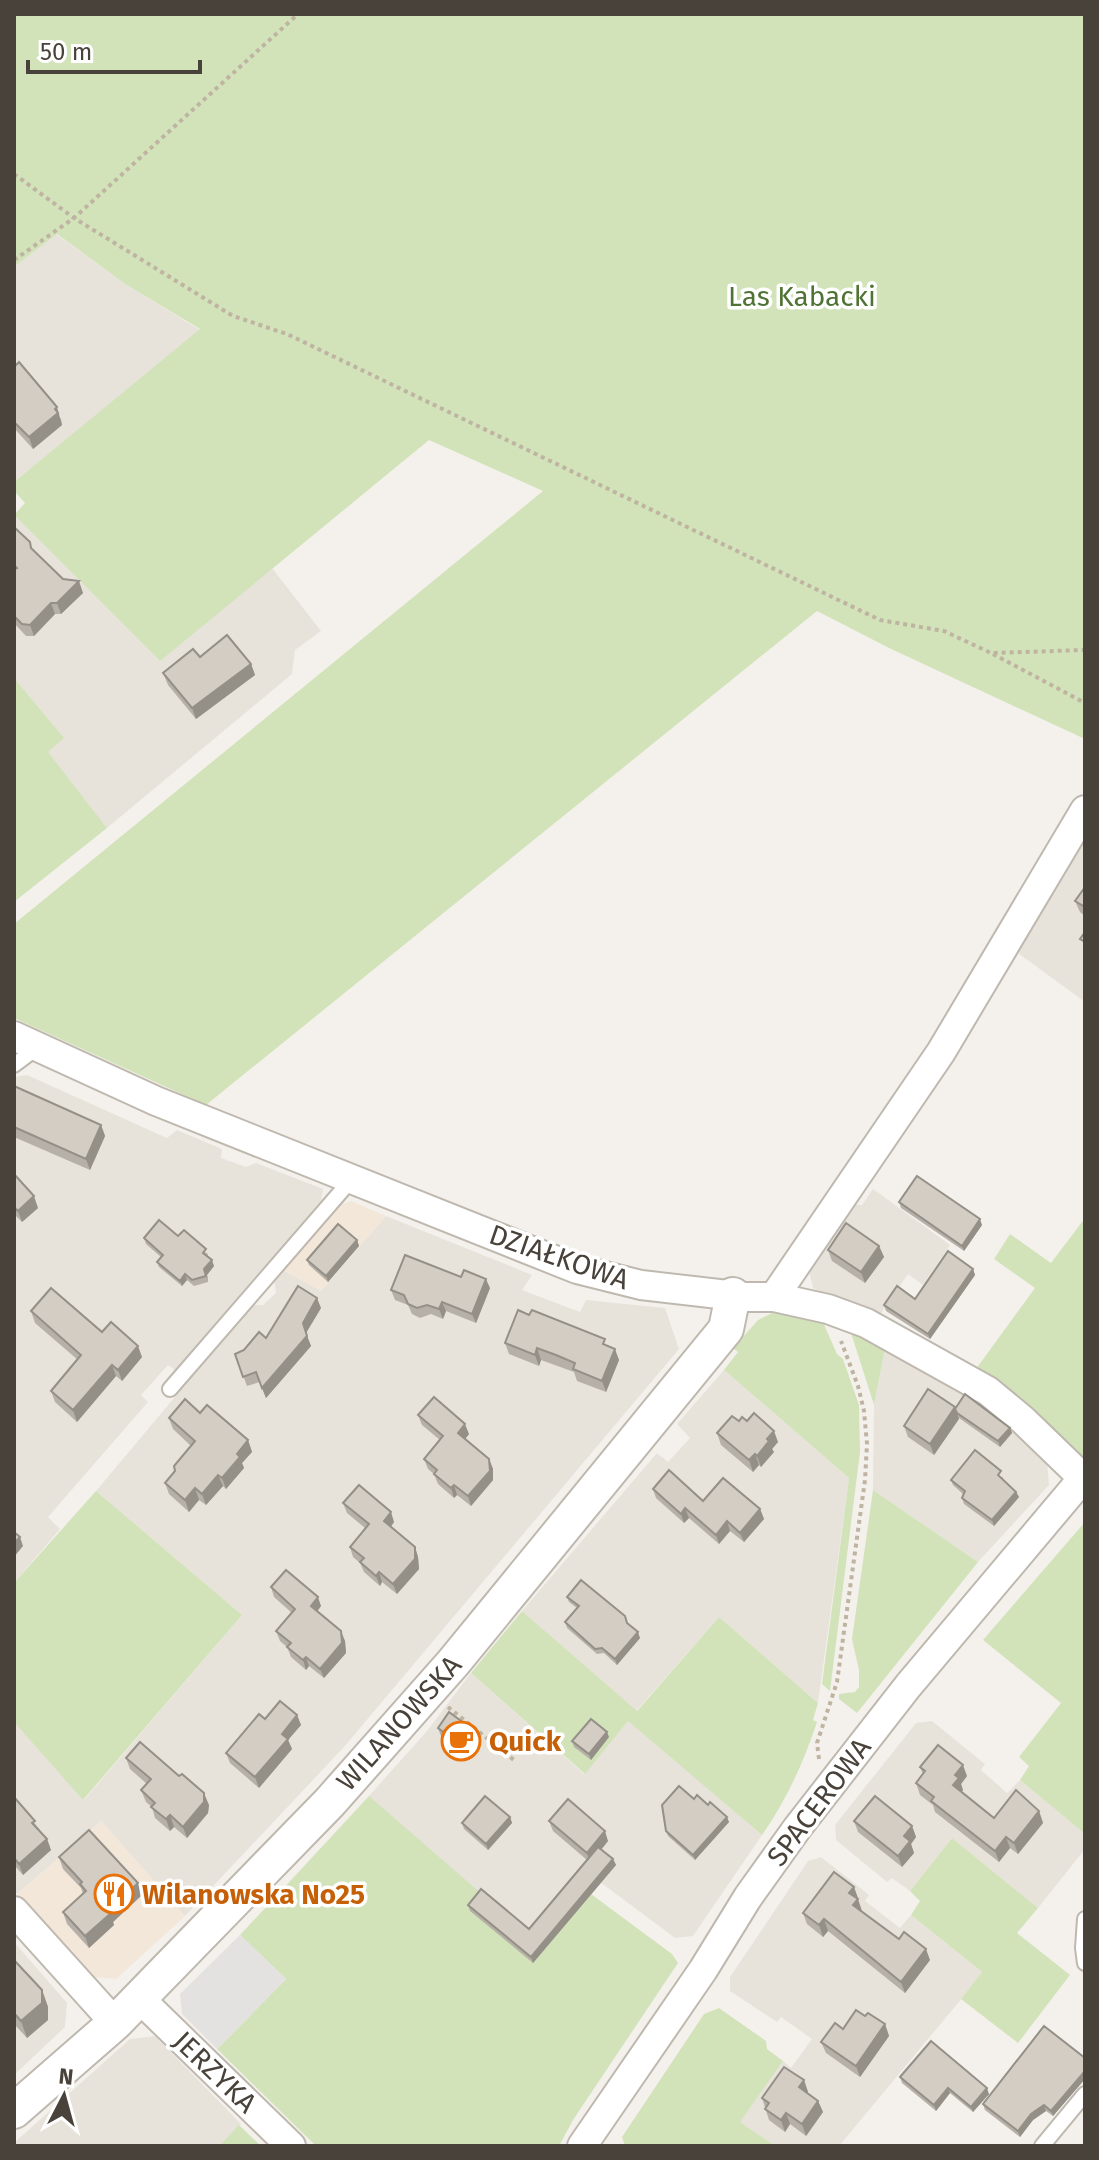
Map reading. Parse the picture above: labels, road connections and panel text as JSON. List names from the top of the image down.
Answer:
{
  "streets": {
    "street": [
      "DZIAŁKOWA",
      "WILANOWSKA",
      "SPACEROWA",
      "JERZYKA"
    ]
  },
  "crossings": [
    ["DZIAŁKOWA", "WILANOWSKA"],
    ["DZIAŁKOWA", "SPACEROWA"],
    ["WILANOWSKA", "JERZYKA"]
  ],
  "parks": ["Las Kabacki"],
  "places": {
    "cafe": ["Quick"],
    "restaurant": ["Wilanowska No25"]
  },
  "scale_bar": "50 m",
  "north": "top"
}
